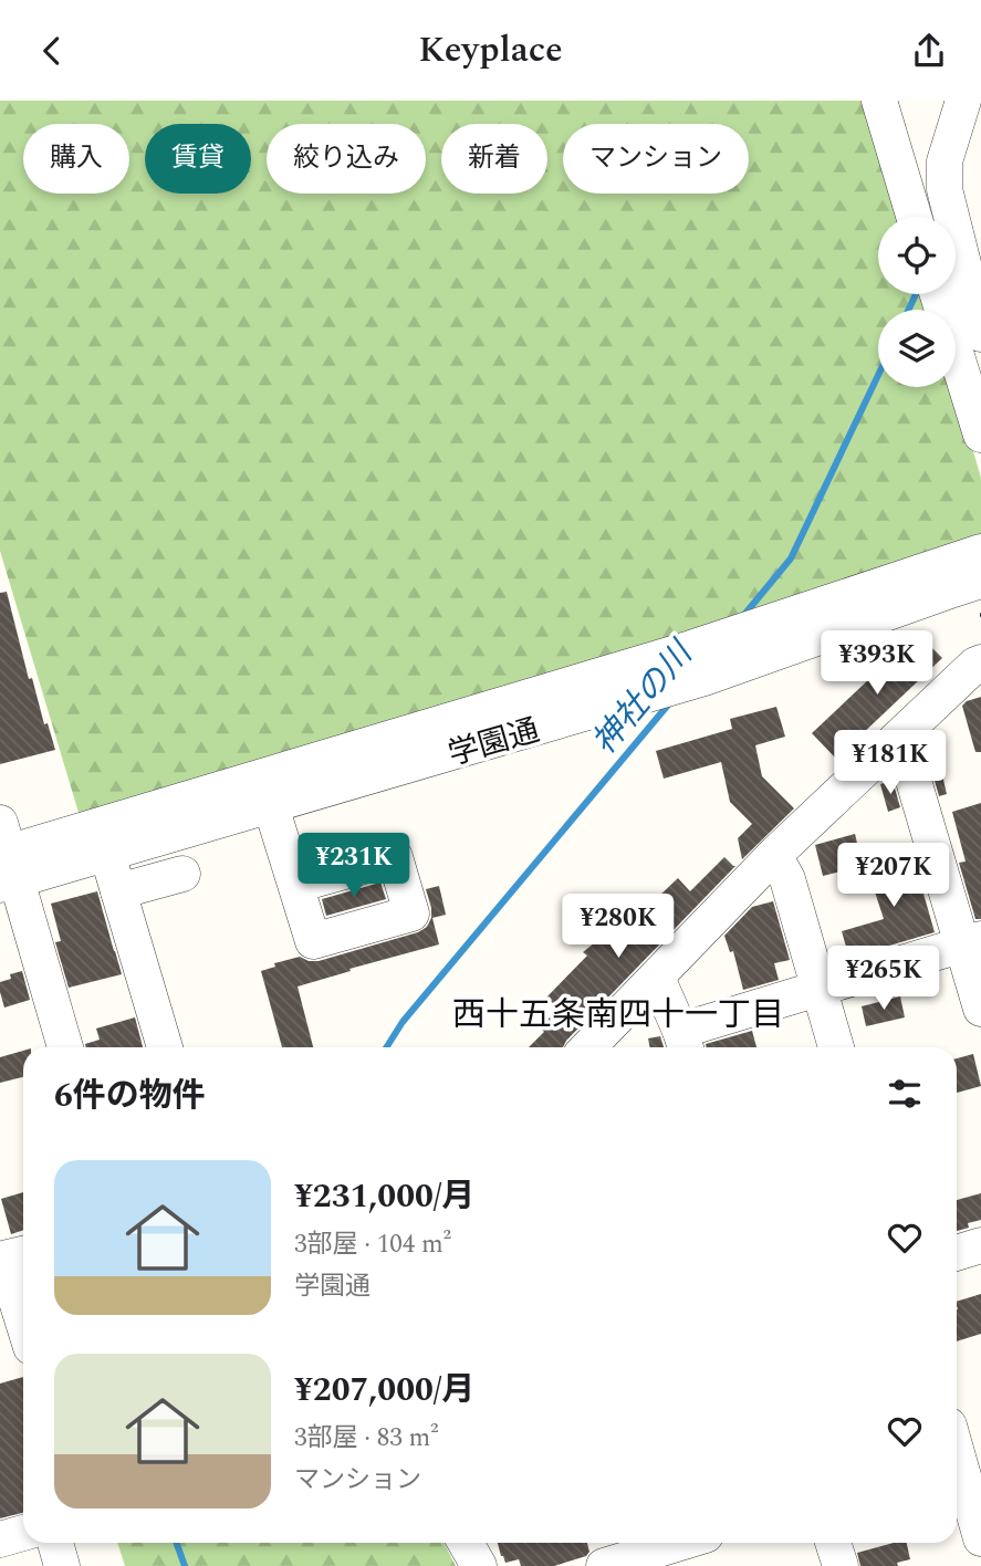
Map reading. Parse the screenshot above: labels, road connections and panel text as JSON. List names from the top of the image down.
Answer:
{
  "streets": {
    "street": ["学園通"]
  },
  "districts": ["西十五条南四十一丁目"],
  "water": ["神社の川"],
  "page": {
    "header": "Keyplace",
    "chip": [
      "購入",
      "賃貸",
      "絞り込み",
      "新着",
      "マンション"
    ],
    "price": [
      "¥393K",
      "¥181K",
      "¥231K",
      "¥207K",
      "¥280K",
      "¥265K"
    ],
    "heading": "6件の物件",
    "list": [
      {
        "name": "¥231,000/月",
        "note": "3部屋 · 104 m² · 学園通"
      },
      {
        "name": "¥207,000/月",
        "note": "3部屋 · 83 m² · マンション"
      }
    ]
  }
}
